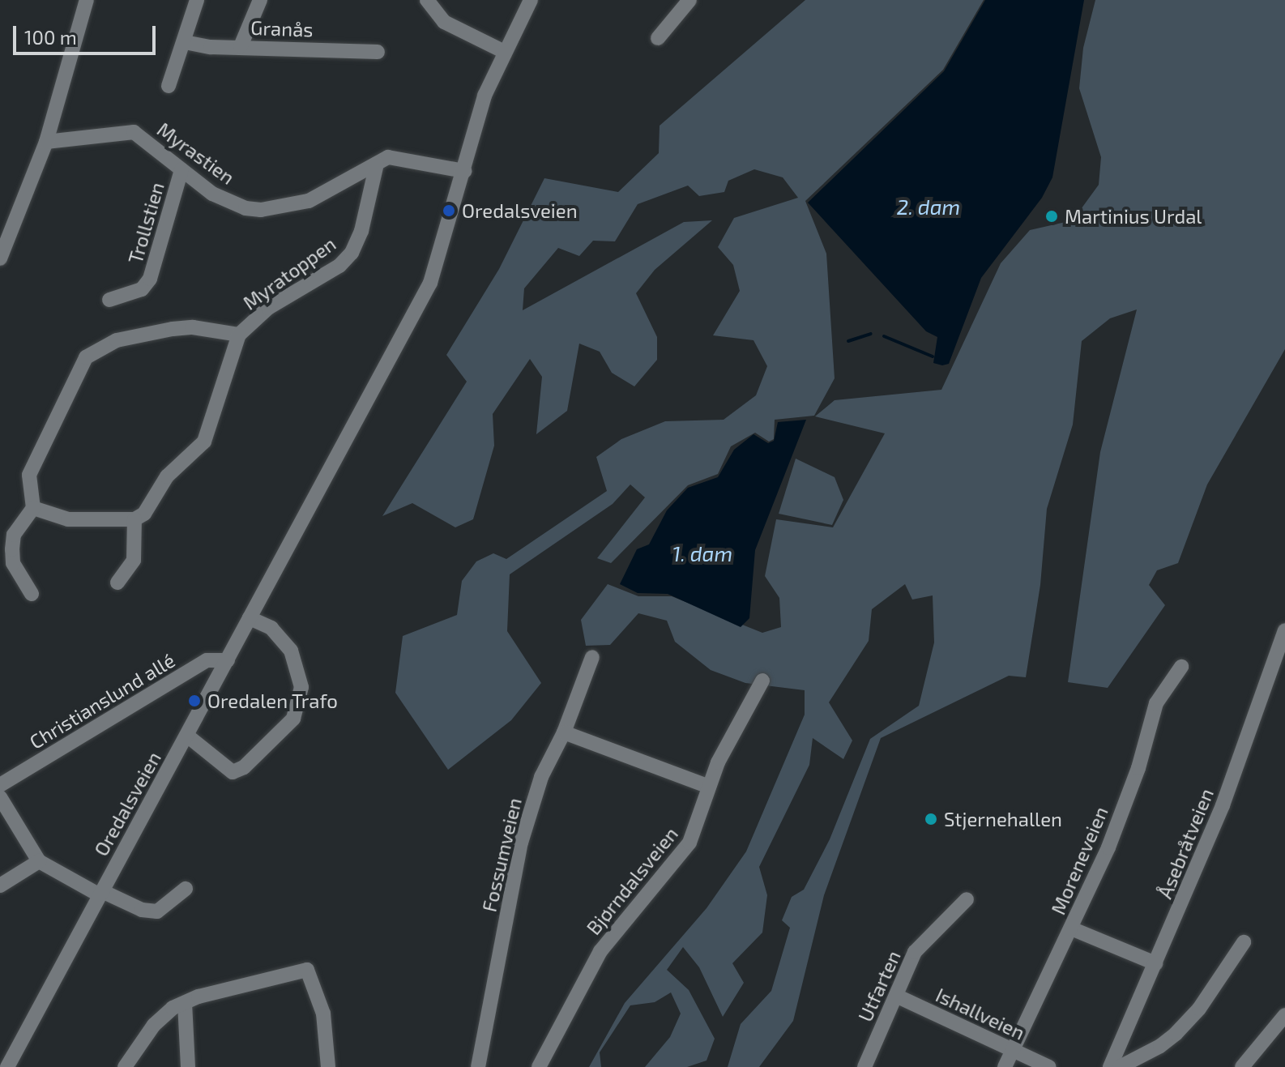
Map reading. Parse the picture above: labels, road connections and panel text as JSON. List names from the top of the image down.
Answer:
{
  "streets": {
    "street": [
      "Granås",
      "Myrastien",
      "Trollstien",
      "Myratoppen",
      "Christianslund allé",
      "Oredalsveien",
      "Åsebråtveien",
      "Fossumveien",
      "Moreneveien",
      "Bjørndalsveien",
      "Utfarten",
      "Ishallveien"
    ]
  },
  "crossings": [
    ["Myrastien", "Trollstien"],
    ["Myrastien", "Myratoppen"],
    ["Myrastien", "Oredalsveien"],
    ["Christianslund allé", "Oredalsveien"],
    ["Moreneveien", "Ishallveien"],
    ["Utfarten", "Ishallveien"]
  ],
  "water": ["2. dam", "1. dam"],
  "places": [
    "Oredalsveien",
    "Martinius Urdal",
    "Oredalen Trafo",
    "Stjernehallen"
  ],
  "scale_bar": "100 m"
}
